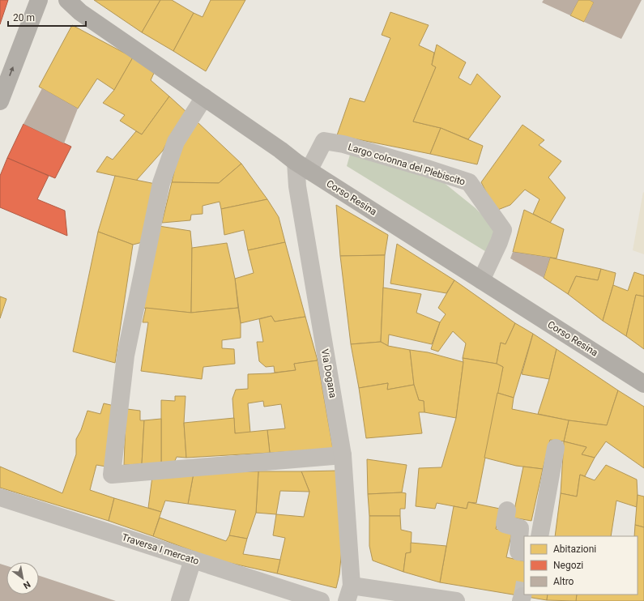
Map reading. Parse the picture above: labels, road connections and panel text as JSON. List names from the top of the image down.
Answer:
{
  "streets": {
    "main road": ["Corso Resina"],
    "street": ["Largo colonna del Plebiscito", "Via Dogana", "Traversa I mercato"]
  },
  "crossings": [
    ["Largo colonna del Plebiscito", "Corso Resina"],
    ["Largo colonna del Plebiscito", "Via Dogana"],
    ["Corso Resina", "Via Dogana"]
  ],
  "legend": ["Abitazioni", "Negozi", "Altro"],
  "scale_bar": "20 m",
  "north": "bottom right"
}
